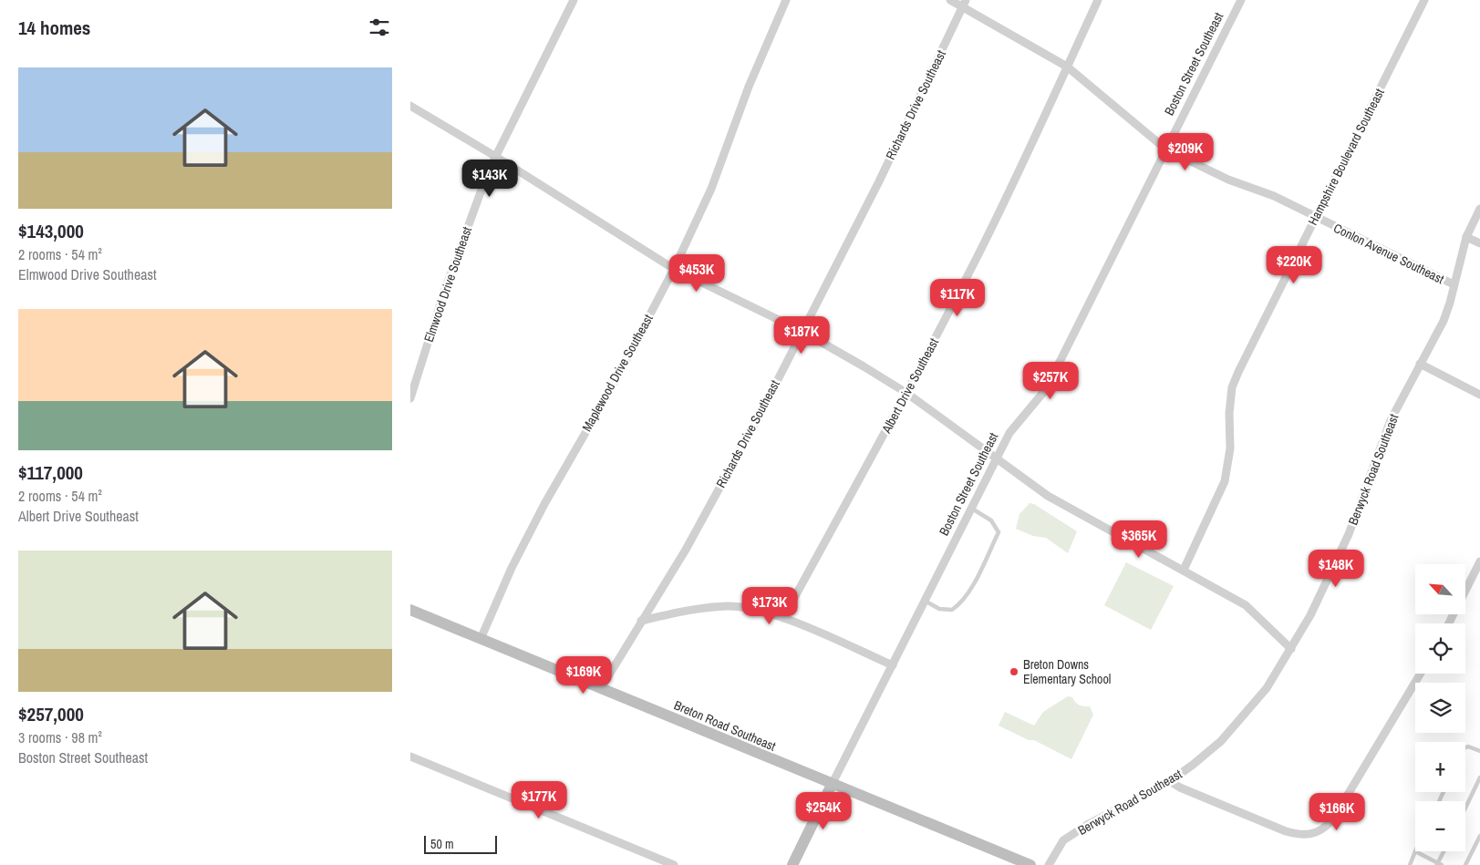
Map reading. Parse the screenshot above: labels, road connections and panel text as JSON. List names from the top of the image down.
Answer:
{
  "streets": {
    "main road": ["Boston Street Southeast", "Breton Road Southeast"],
    "street": [
      "Richards Drive Southeast",
      "Hampshire Boulevard Southeast",
      "Conlon Avenue Southeast",
      "Elmwood Drive Southeast",
      "Maplewood Drive Southeast",
      "Albert Drive Southeast",
      "Berwyck Road Southeast"
    ]
  },
  "crossings": [
    ["Boston Street Southeast", "Conlon Avenue Southeast"],
    ["Boston Street Southeast", "Breton Road Southeast"],
    ["Richards Drive Southeast", "Conlon Avenue Southeast"],
    ["Richards Drive Southeast", "Breton Road Southeast"],
    ["Hampshire Boulevard Southeast", "Conlon Avenue Southeast"],
    ["Conlon Avenue Southeast", "Albert Drive Southeast"],
    ["Conlon Avenue Southeast", "Berwyck Road Southeast"],
    ["Maplewood Drive Southeast", "Breton Road Southeast"]
  ],
  "places": ["Breton Downs Elementary School"],
  "scale_bar": "50 m",
  "north": "top left",
  "page": {
    "heading": "14 homes",
    "list": [
      {
        "name": "$143,000",
        "note": "2 rooms · 54 m² · Elmwood Drive Southeast"
      },
      {
        "name": "$117,000",
        "note": "2 rooms · 54 m² · Albert Drive Southeast"
      },
      {
        "name": "$257,000",
        "note": "3 rooms · 98 m² · Boston Street Southeast"
      }
    ],
    "price": [
      "$209K",
      "$143K",
      "$220K",
      "$453K",
      "$117K",
      "$187K",
      "$257K",
      "$365K",
      "$148K",
      "$173K",
      "$169K",
      "$177K",
      "$254K",
      "$166K"
    ],
    "map_buttons": ["+", "−"],
    "scale": "50 m"
  }
}
